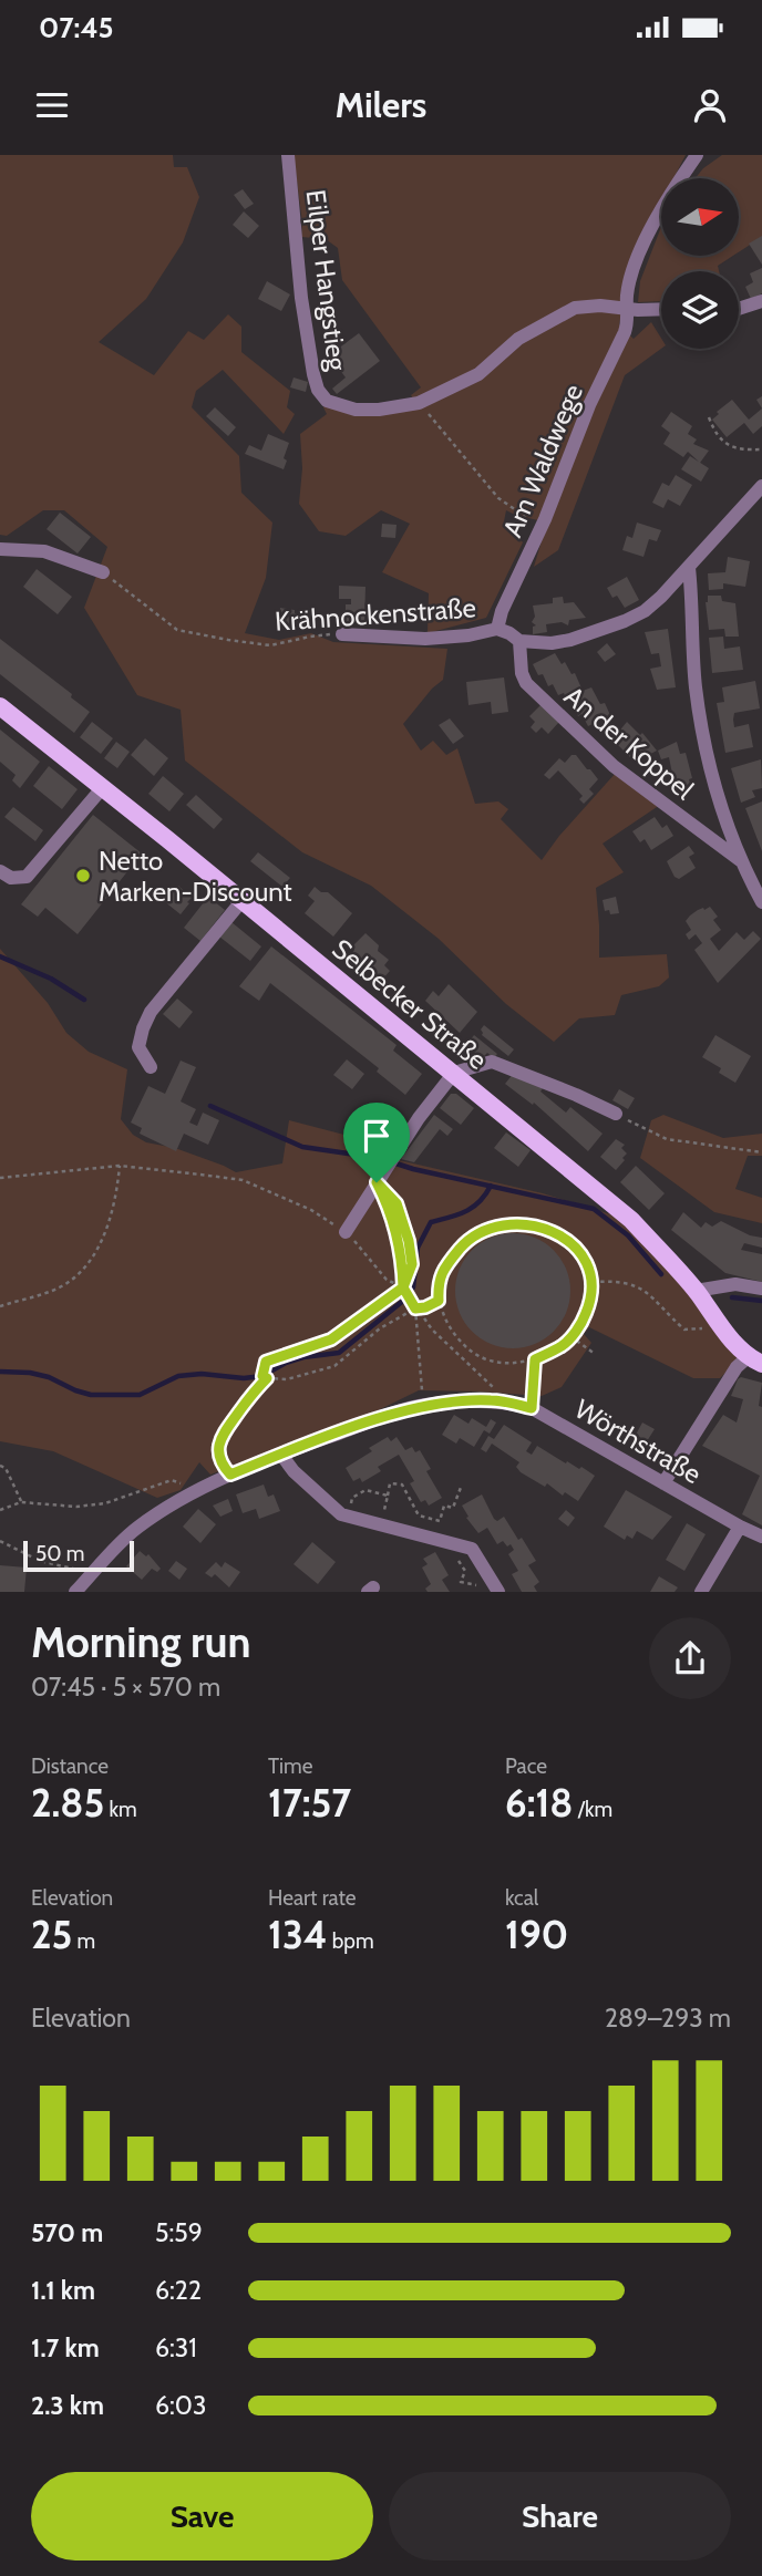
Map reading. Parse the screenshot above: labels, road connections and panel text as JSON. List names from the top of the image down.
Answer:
{
  "streets": {
    "main road": ["Selbecker Straße"],
    "street": [
      "Eilper Hangstieg",
      "Am Waldwege",
      "Krähnockenstraße",
      "An der Koppel",
      "Wörthstraße"
    ]
  },
  "crossings": [
    ["Eilper Hangstieg", "Am Waldwege"],
    ["Am Waldwege", "Krähnockenstraße"],
    ["Krähnockenstraße", "An der Koppel"]
  ],
  "places": ["Netto Marken-Discount"],
  "scale_bar": "50 m",
  "north": "right",
  "page": {
    "status": "07:45",
    "header": "Milers",
    "scale": "50 m",
    "heading": ["Morning run", "07:45 · 5 × 570 m"],
    "stats": [
      ["Distance", "2.85 km"],
      ["Time", "17:57"],
      ["Pace", "6:18 /km"],
      ["Elevation", "25 m"],
      ["Heart rate", "134 bpm"],
      ["kcal", "190"]
    ],
    "chart": ["Elevation", "289–293 m"],
    "list": [
      {
        "name": "570 m",
        "note": "5:59"
      },
      {
        "name": "1.1 km",
        "note": "6:22"
      },
      {
        "name": "1.7 km",
        "note": "6:31"
      },
      {
        "name": "2.3 km",
        "note": "6:03"
      }
    ],
    "buttons": ["Save", "Share"]
  }
}
